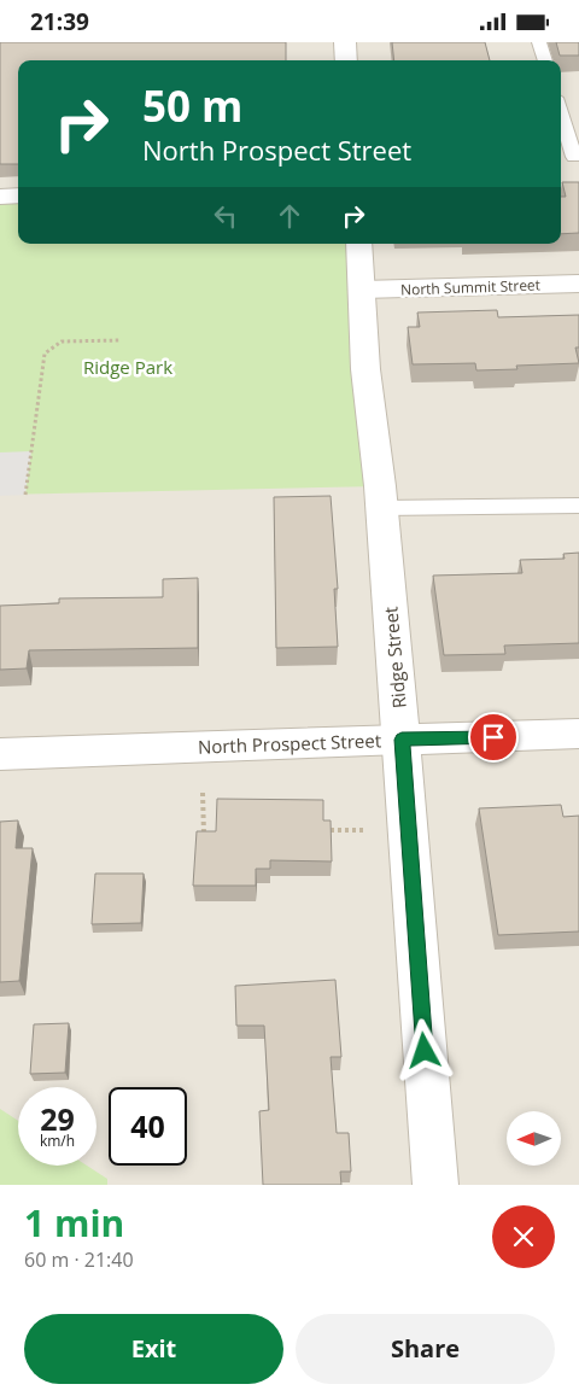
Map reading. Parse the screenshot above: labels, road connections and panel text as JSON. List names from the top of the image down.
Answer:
{
  "streets": {
    "street": ["North Summit Street", "Ridge Street", "North Prospect Street"]
  },
  "crossings": [
    ["North Summit Street", "Ridge Street"],
    ["Ridge Street", "North Prospect Street"]
  ],
  "parks": ["Ridge Park"],
  "north": "left",
  "page": {
    "status": "21:39",
    "turn": ["50 m", "North Prospect Street"],
    "speed": "29 km/h",
    "limit": "40",
    "heading": ["1 min", "60 m · 21:40"],
    "buttons": ["Exit", "Share"]
  }
}
